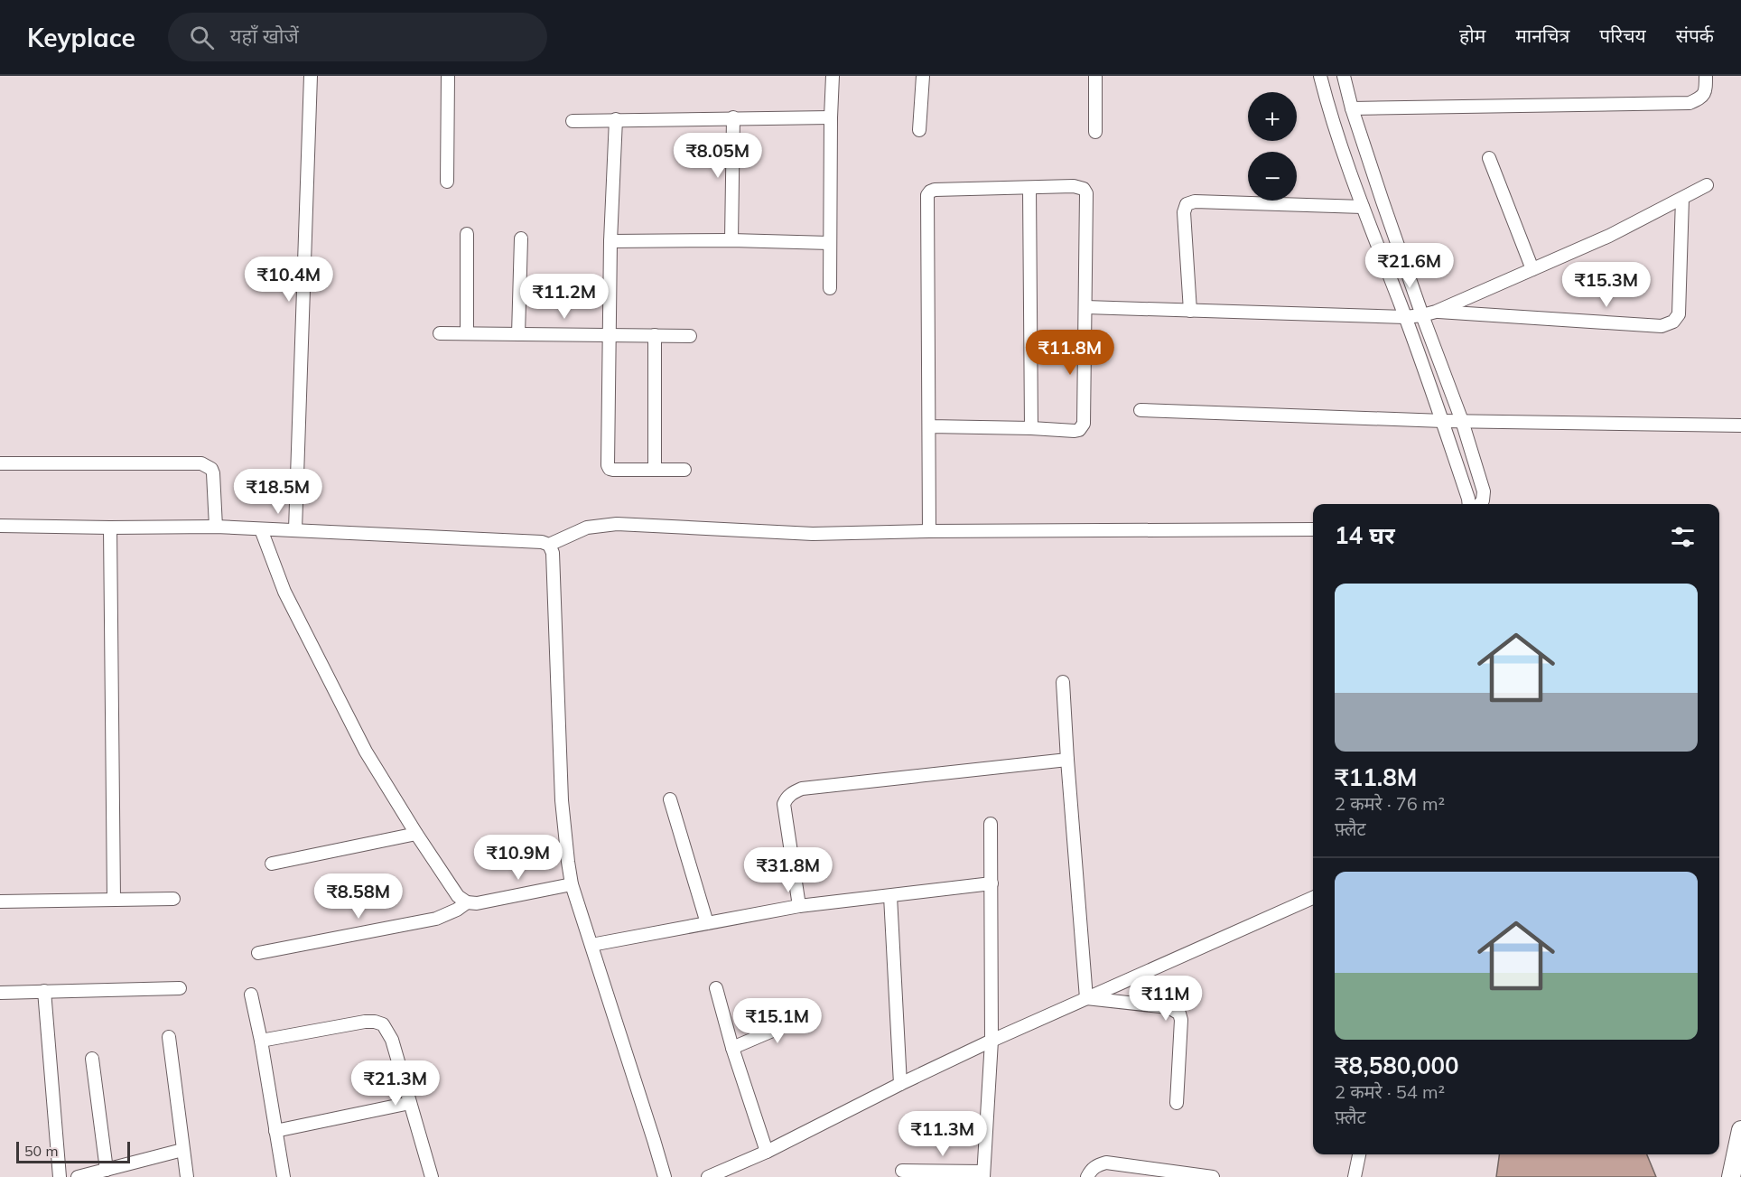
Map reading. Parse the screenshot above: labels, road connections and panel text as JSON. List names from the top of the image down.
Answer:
{
  "scale_bar": "50 m",
  "page": {
    "header": "Keyplace",
    "search": "यहाँ खोजें",
    "nav": [
      "होम",
      "मानचित्र",
      "परिचय",
      "संपर्क"
    ],
    "map_buttons": ["+", "−"],
    "price": [
      "₹8.05M",
      "₹21.6M",
      "₹10.4M",
      "₹15.3M",
      "₹11.2M",
      "₹11.8M",
      "₹18.5M",
      "₹10.9M",
      "₹31.8M",
      "₹8.58M",
      "₹11M",
      "₹15.1M",
      "₹21.3M",
      "₹11.3M"
    ],
    "heading": "14 घर",
    "list": [
      {
        "name": "₹11.8M",
        "note": "2 कमरे · 76 m² · फ़्लैट"
      },
      {
        "name": "₹8,580,000",
        "note": "2 कमरे · 54 m² · फ़्लैट"
      }
    ],
    "scale": "50 m"
  }
}
